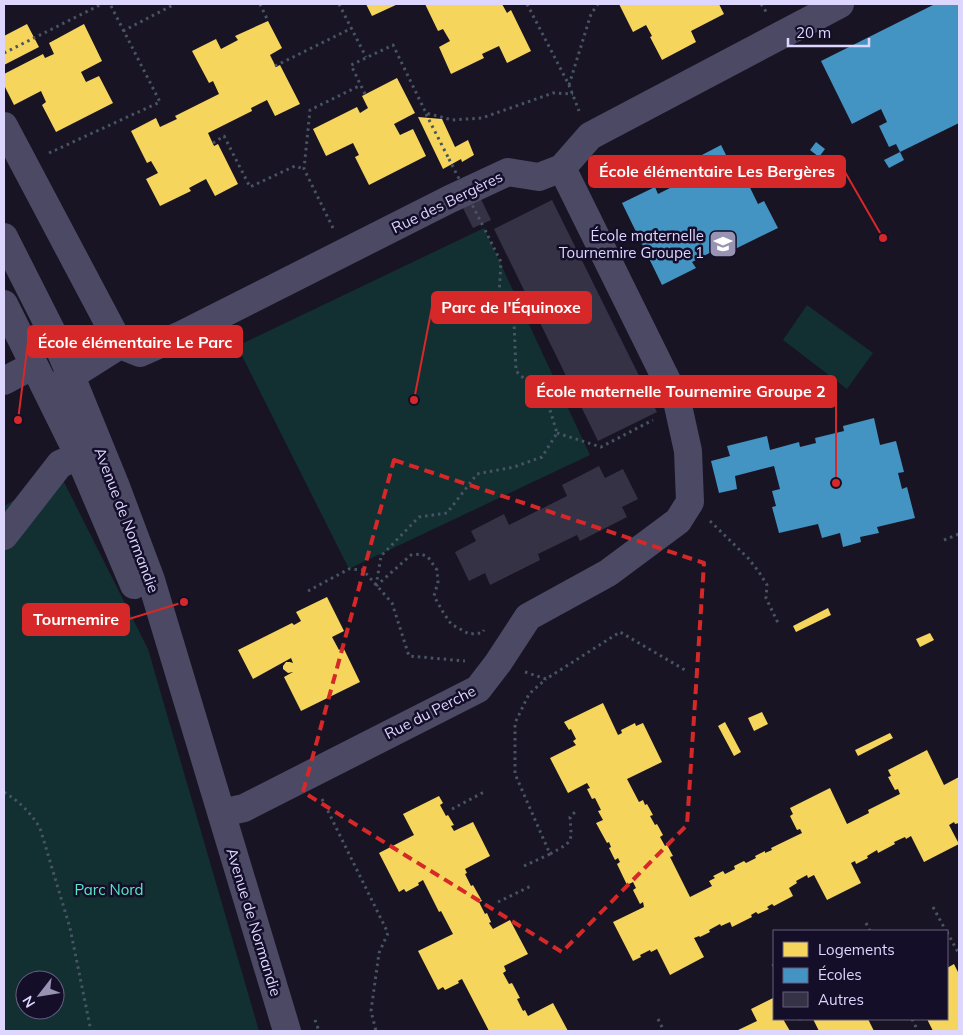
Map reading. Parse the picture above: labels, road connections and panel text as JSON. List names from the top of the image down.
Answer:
{
  "streets": {
    "street": ["Rue des Bergères", "Avenue de Normandie", "Rue du Perche"]
  },
  "crossings": [
    ["Avenue de Normandie", "Rue du Perche"]
  ],
  "parks": ["Parc Nord"],
  "places": {
    "other": [
      "École élémentaire Les Bergères",
      "Parc de l'Équinoxe",
      "École élémentaire Le Parc",
      "École maternelle Tournemire Groupe 2",
      "Tournemire"
    ],
    "school or university": ["École maternelle Tournemire Groupe 1"]
  },
  "legend": ["Logements", "Écoles", "Autres"],
  "scale_bar": "20 m",
  "north": "bottom left"
}
